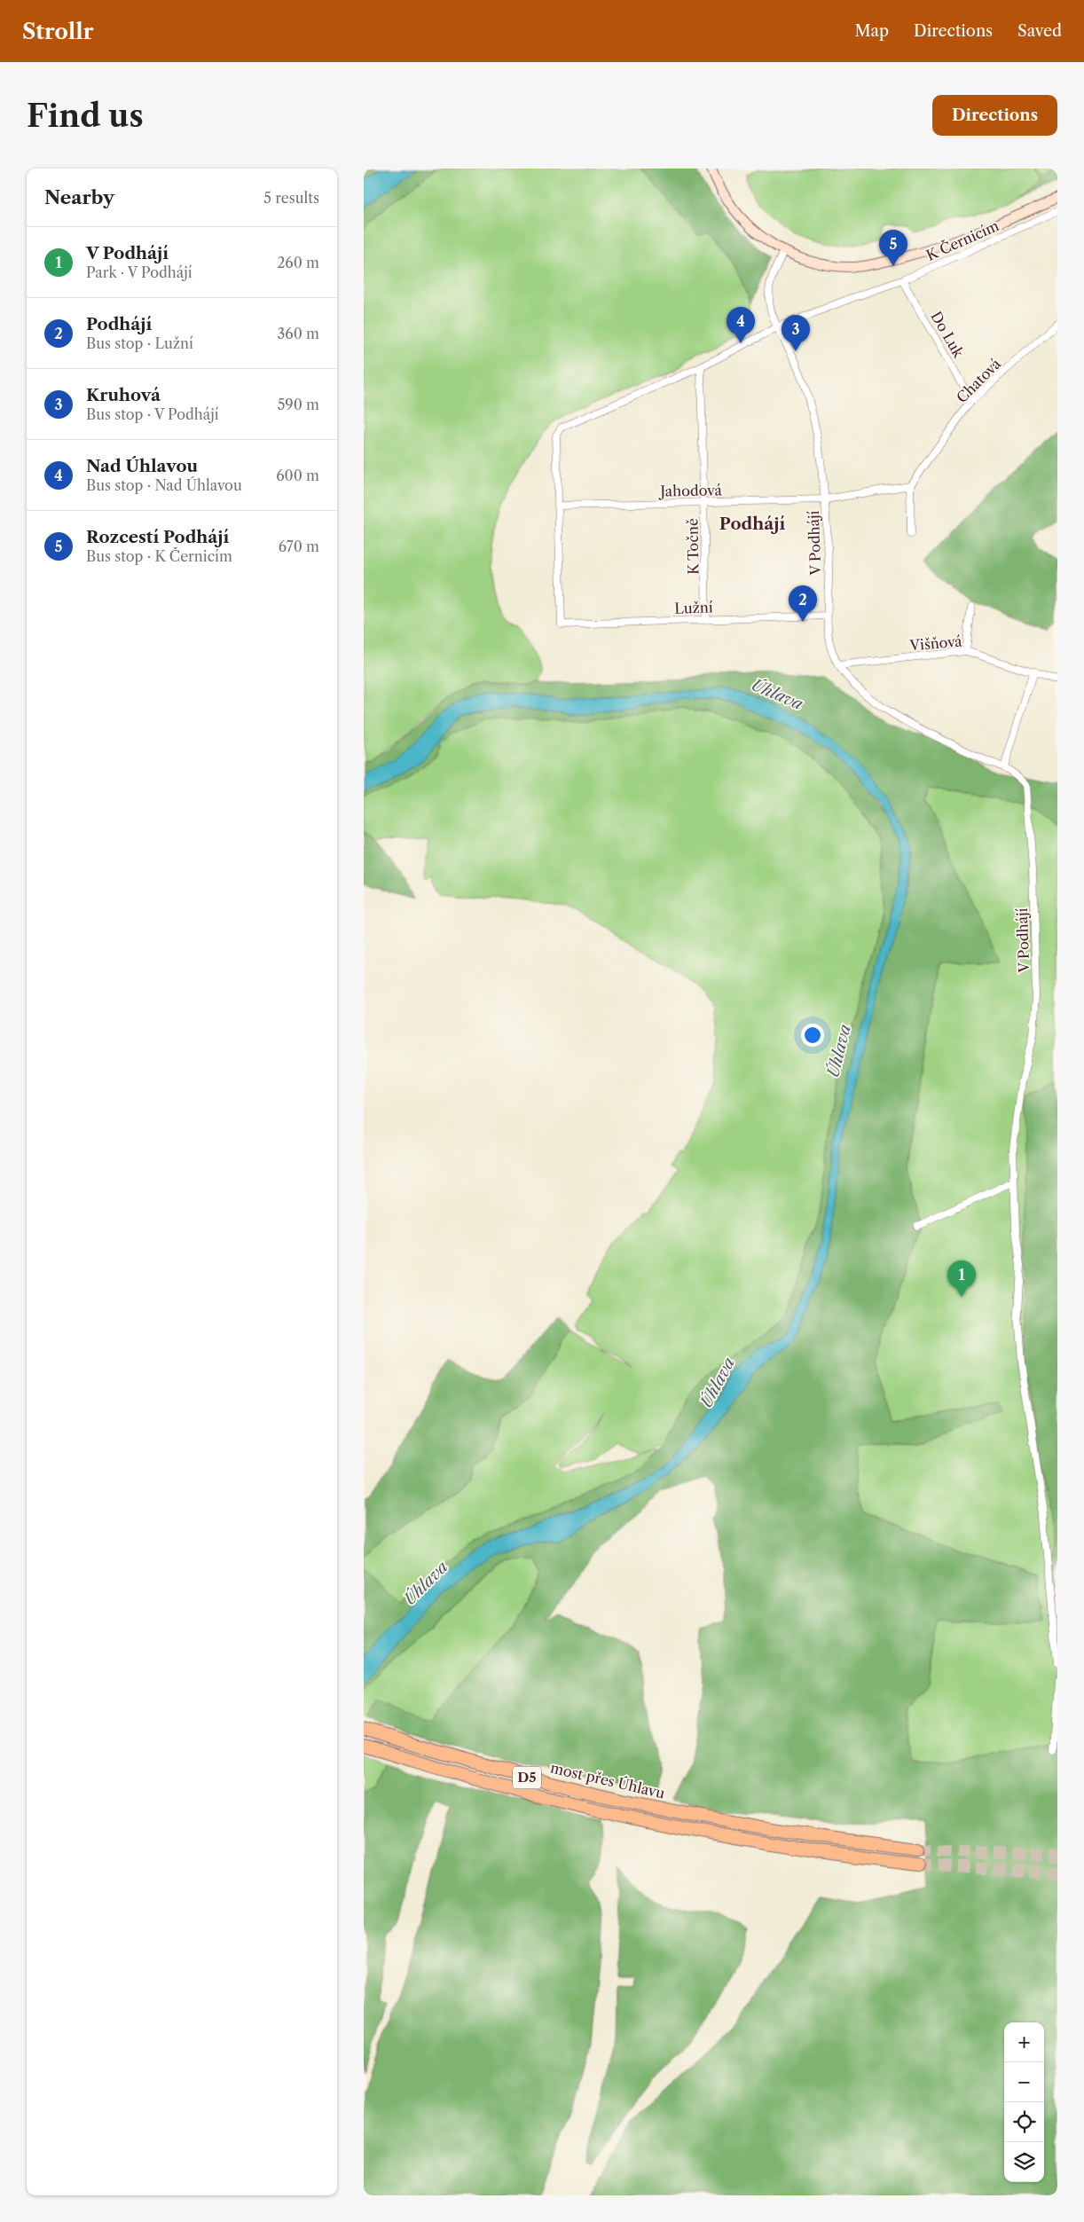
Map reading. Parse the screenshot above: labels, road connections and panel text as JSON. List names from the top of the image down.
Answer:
{
  "streets": {
    "highway": ["D5", "most přes Úhlavu"],
    "street": [
      "K Černicím",
      "Do Luk",
      "Chatová",
      "Jahodová",
      "V Podhájí",
      "K Točně",
      "Lužní",
      "Višňová"
    ]
  },
  "crossings": [
    ["K Černicím", "Do Luk"],
    ["K Černicím", "Jahodová"],
    ["K Černicím", "V Podhájí"],
    ["K Černicím", "K Točně"],
    ["K Černicím", "Lužní"],
    ["Do Luk", "Chatová"],
    ["Chatová", "Jahodová"],
    ["Jahodová", "V Podhájí"],
    ["Jahodová", "K Točně"],
    ["V Podhájí", "Lužní"],
    ["V Podhájí", "Višňová"],
    ["K Točně", "Lužní"]
  ],
  "districts": ["Podhájí"],
  "water": ["Úhlava"],
  "page": {
    "header": "Strollr",
    "nav": ["Map", "Directions", "Saved"],
    "buttons": "Directions",
    "title": "Find us",
    "heading": ["Nearby", "5 results"],
    "list": [
      {
        "mark": "1",
        "name": "V Podhájí",
        "note": "Park · V Podhájí",
        "value": "260 m"
      },
      {
        "mark": "2",
        "name": "Podhájí",
        "note": "Bus stop · Lužní",
        "value": "360 m"
      },
      {
        "mark": "3",
        "name": "Kruhová",
        "note": "Bus stop · V Podhájí",
        "value": "590 m"
      },
      {
        "mark": "4",
        "name": "Nad Úhlavou",
        "note": "Bus stop · Nad Úhlavou",
        "value": "600 m"
      },
      {
        "mark": "5",
        "name": "Rozcestí Podhájí",
        "note": "Bus stop · K Černicím",
        "value": "670 m"
      }
    ],
    "pins": [
      "5",
      "4",
      "3",
      "2",
      "1"
    ],
    "map_buttons": ["+", "−"]
  }
}
